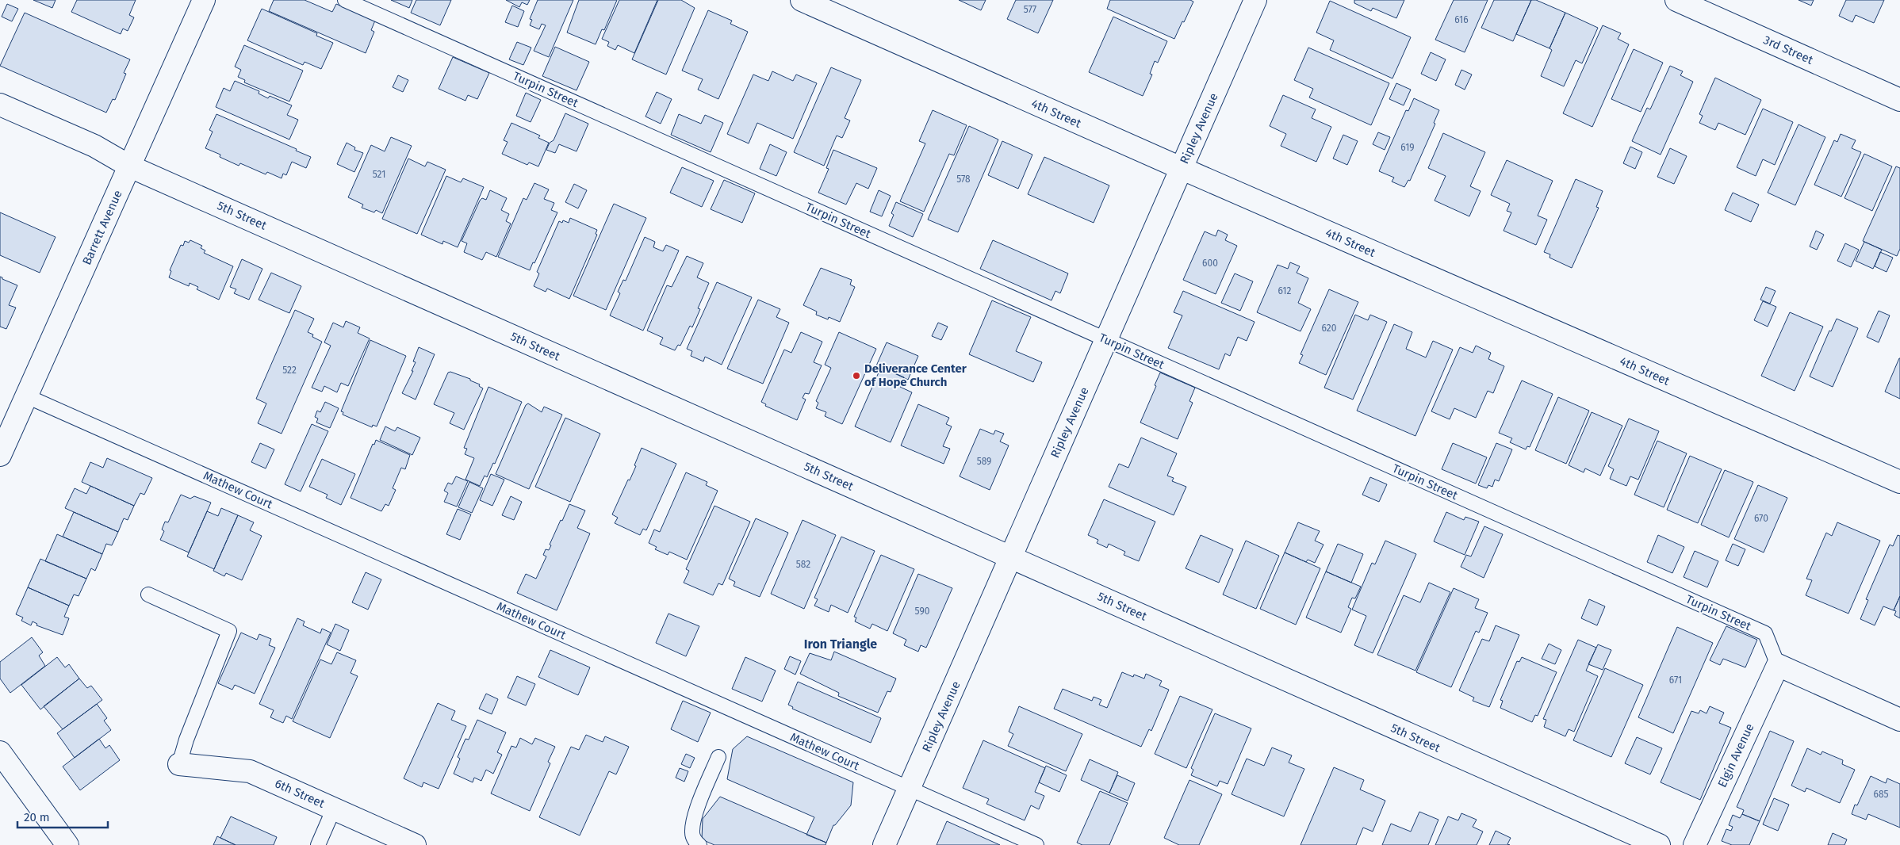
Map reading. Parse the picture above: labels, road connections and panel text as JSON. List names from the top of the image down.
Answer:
{
  "streets": {
    "street": [
      "3rd Street",
      "4th Street",
      "Ripley Avenue",
      "5th Street",
      "Barrett Avenue",
      "Elgin Avenue",
      "6th Street"
    ],
    "lane": ["Turpin Street", "Mathew Court"]
  },
  "crossings": [
    ["Turpin Street", "Ripley Avenue"],
    ["Turpin Street", "Elgin Avenue"],
    ["4th Street", "Ripley Avenue"],
    ["Ripley Avenue", "5th Street"],
    ["Ripley Avenue", "Mathew Court"],
    ["5th Street", "Barrett Avenue"],
    ["Barrett Avenue", "Mathew Court"]
  ],
  "districts": ["Iron Triangle"],
  "places": ["Deliverance Center of Hope Church"],
  "house_numbers": [
    "577",
    "616",
    "619",
    "521",
    "578",
    "600",
    "612",
    "620",
    "522",
    "589",
    "670",
    "582",
    "590",
    "671",
    "685"
  ],
  "scale_bar": "20 m"
}
